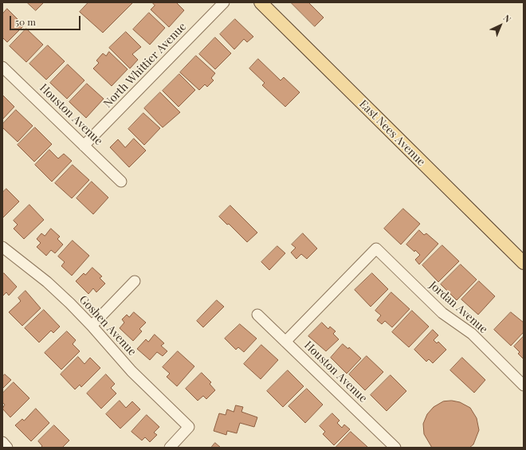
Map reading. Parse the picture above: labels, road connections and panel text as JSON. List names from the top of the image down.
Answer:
{
  "streets": {
    "main road": ["East Nees Avenue"],
    "street": [
      "North Whittier Avenue",
      "Houston Avenue",
      "Jordan Avenue",
      "Goshen Avenue"
    ]
  },
  "crossings": [
    ["North Whittier Avenue", "Houston Avenue"],
    ["Houston Avenue", "Jordan Avenue"]
  ],
  "scale_bar": "50 m",
  "north": "top right"
}
